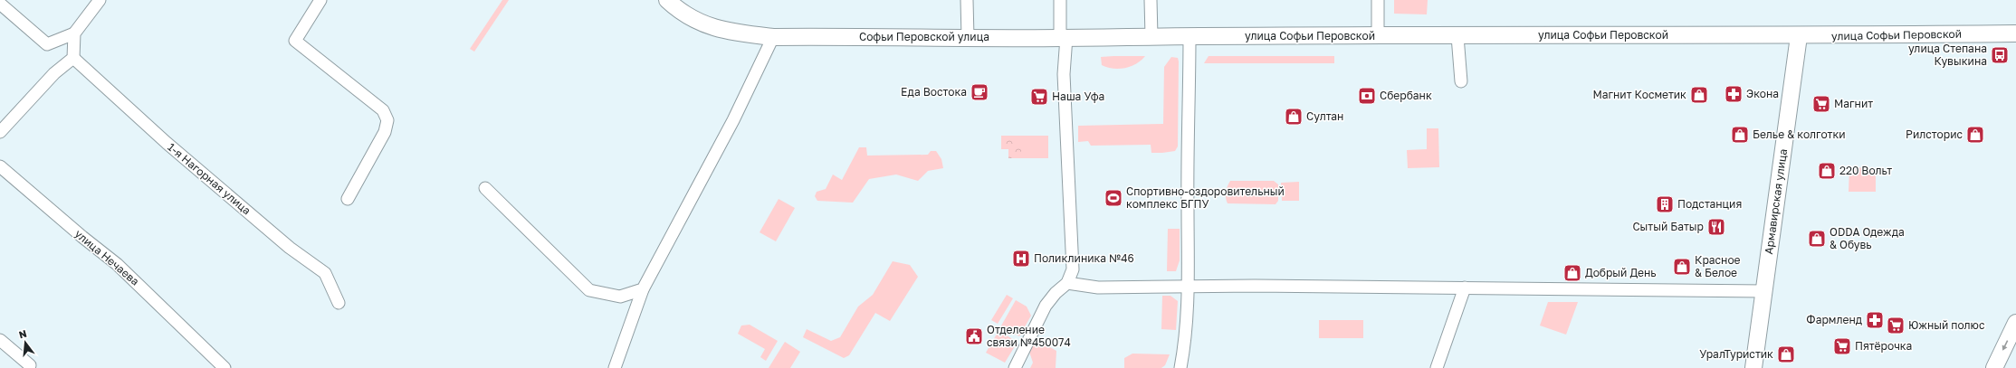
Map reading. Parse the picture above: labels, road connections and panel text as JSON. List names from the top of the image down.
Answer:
{
  "streets": {
    "main road": ["улица Софьи Перовской", "Софьи Перовской улица", "Армавирская улица"],
    "street": ["1-я Нагорная улица", "улица Нечаева"]
  },
  "crossings": [
    ["улица Софьи Перовской", "Софьи Перовской улица"],
    ["улица Софьи Перовской", "Армавирская улица"]
  ],
  "places": {
    "bus stop": ["улица Степана Кувыкина"],
    "cafe": ["Еда Востока"],
    "pharmacy": ["Экона", "Фармленд"],
    "shop": [
      "Магнит Косметик",
      "Султан",
      "Белье & колготки",
      "Рилсторис",
      "220 Вольт",
      "ODDA Одежда & Обувь",
      "Красное & Белое",
      "Добрый День",
      "УралТуристик"
    ],
    "bank": ["Сбербанк"],
    "supermarket": [
      "Наша Уфа",
      "Магнит",
      "Южный полюс",
      "Пятёрочка"
    ],
    "sports": ["Спортивно-оздоровительный комплекс БГПУ"],
    "building": ["Подстанция"],
    "restaurant": ["Сытый Батыр"],
    "hospital": ["Поликлиника №46"],
    "public building": ["Отделение связи №450074"]
  },
  "north": "top"
}
